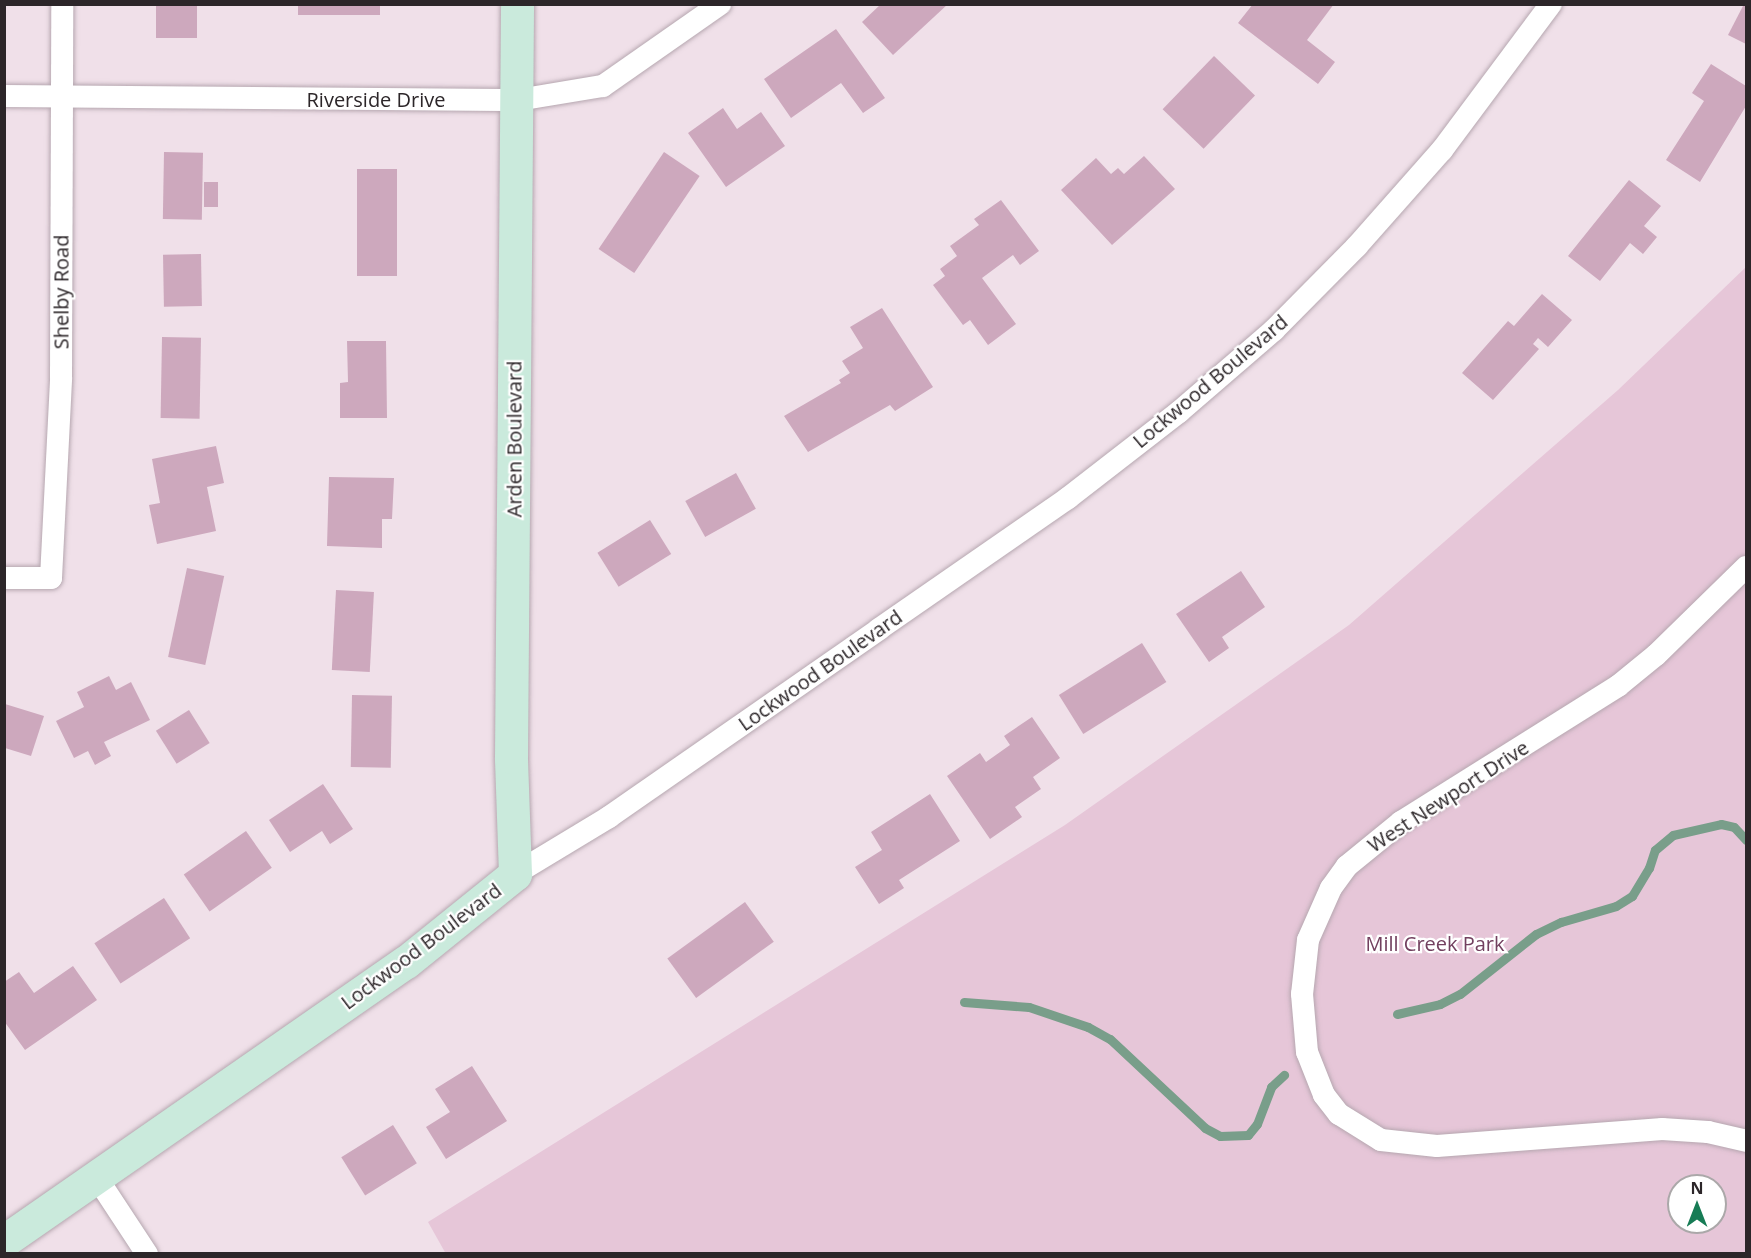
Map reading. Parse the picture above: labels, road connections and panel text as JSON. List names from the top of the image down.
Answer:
{
  "streets": {
    "main road": ["Lockwood Boulevard", "Arden Boulevard"],
    "street": ["Riverside Drive", "Shelby Road", "West Newport Drive"]
  },
  "crossings": [
    ["Riverside Drive", "Shelby Road"],
    ["Riverside Drive", "Arden Boulevard"],
    ["Lockwood Boulevard", "Arden Boulevard"]
  ],
  "parks": ["Mill Creek Park"],
  "north": "top"
}
